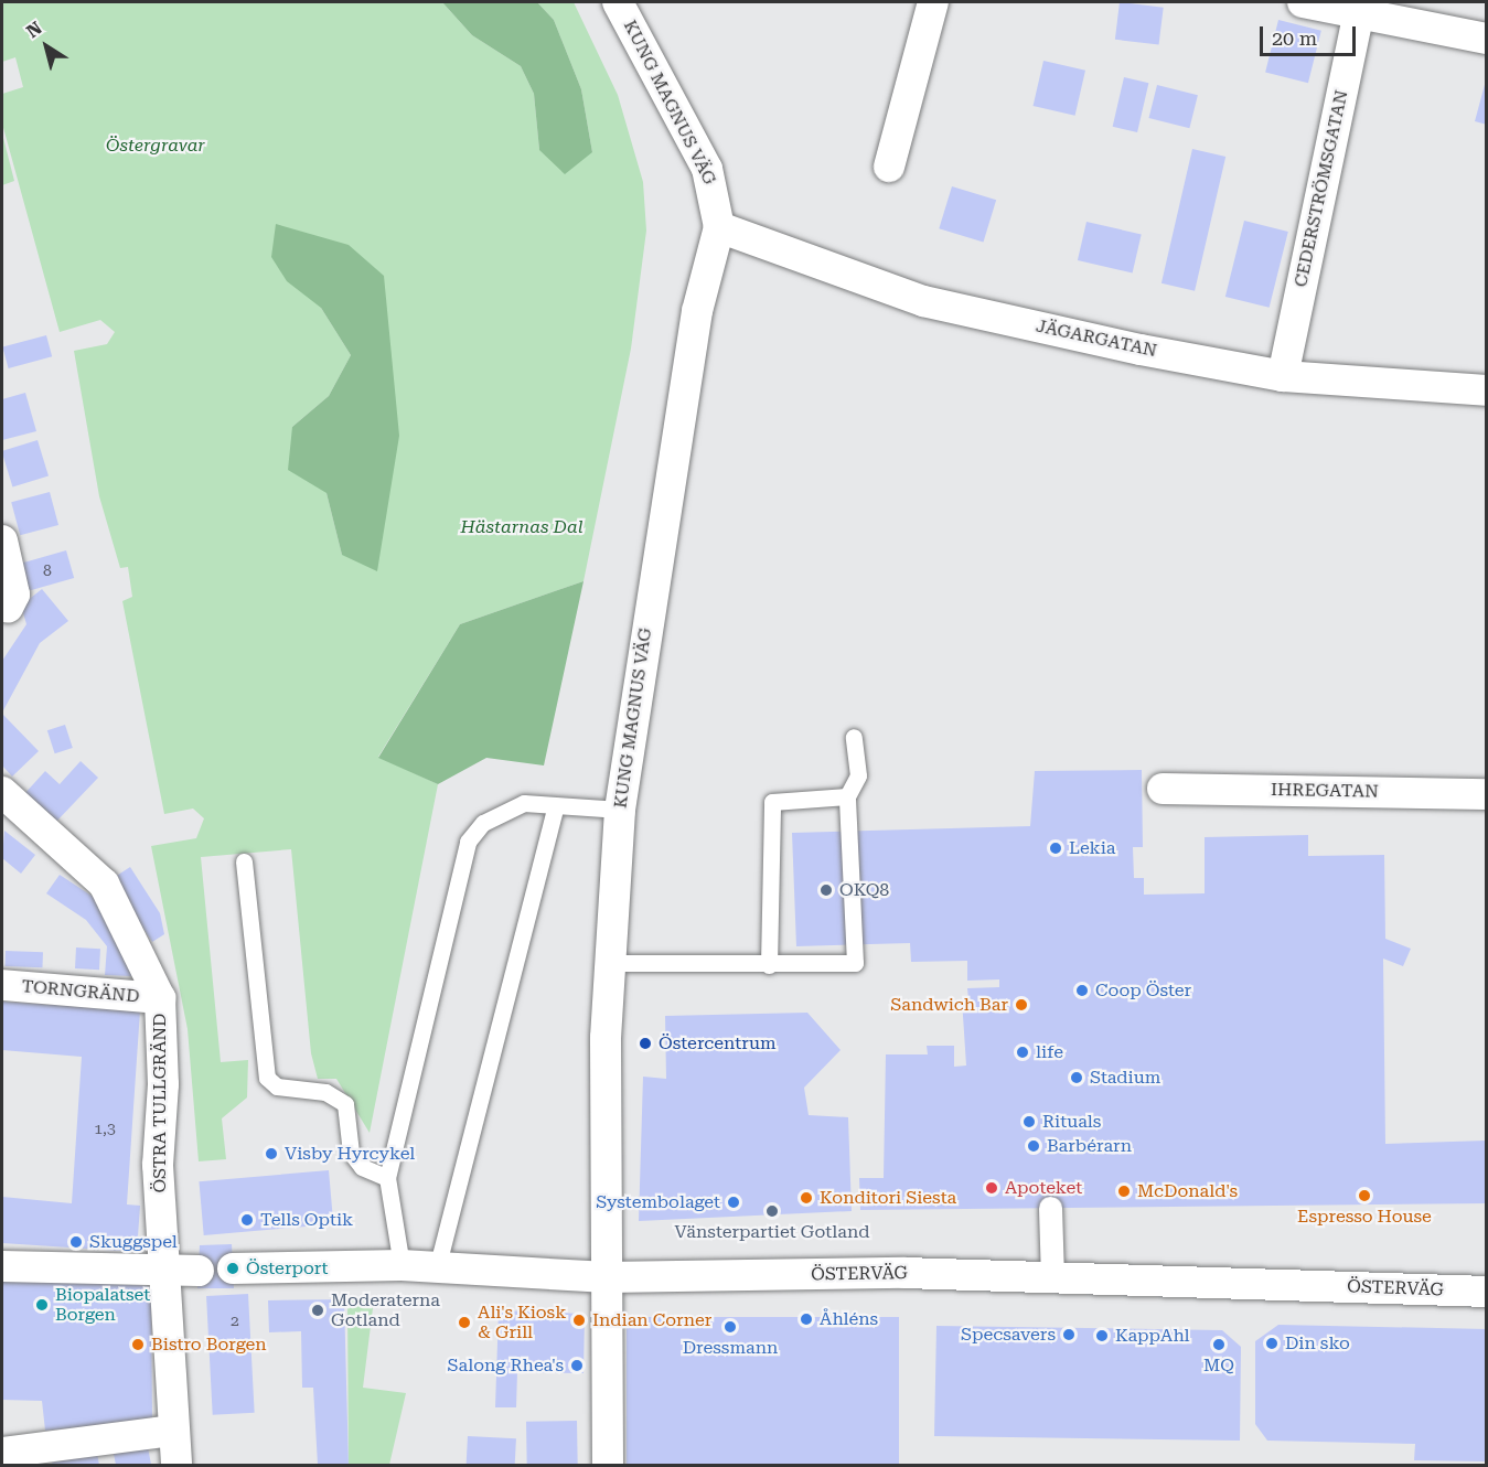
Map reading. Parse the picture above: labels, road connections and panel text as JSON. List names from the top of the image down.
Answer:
{
  "streets": {
    "street": [
      "KUNG MAGNUS VÄG",
      "CEDERSTRÖMSGATAN",
      "JÄGARGATAN",
      "IHREGATAN",
      "TORNGRÄND",
      "ÖSTRA TULLGRÄND",
      "ÖSTERVÄG"
    ]
  },
  "crossings": [
    ["KUNG MAGNUS VÄG", "JÄGARGATAN"],
    ["KUNG MAGNUS VÄG", "ÖSTERVÄG"],
    ["CEDERSTRÖMSGATAN", "JÄGARGATAN"],
    ["TORNGRÄND", "ÖSTRA TULLGRÄND"]
  ],
  "parks": ["Östergravar", "Hästarnas Dal"],
  "places": [
    "Lekia",
    "OKQ8",
    "Coop Öster",
    "Sandwich Bar",
    "Östercentrum",
    "life",
    "Stadium",
    "Rituals",
    "Barbérarn",
    "Visby Hyrcykel",
    "Apoteket",
    "McDonald's",
    "Espresso House",
    "Konditori Siesta",
    "Systembolaget",
    "Vänsterpartiet Gotland",
    "Tells Optik",
    "Skuggspel",
    "Österport",
    "Biopalatset Borgen",
    "Moderaterna Gotland",
    "Åhléns",
    "Indian Corner",
    "Ali's Kiosk & Grill",
    "Dressmann",
    "Specsavers",
    "KappAhl",
    "Din sko",
    "Bistro Borgen",
    "MQ",
    "Salong Rhea's"
  ],
  "house_numbers": ["8", "1,3", "2"],
  "scale_bar": "20 m",
  "north": "top left"
}
